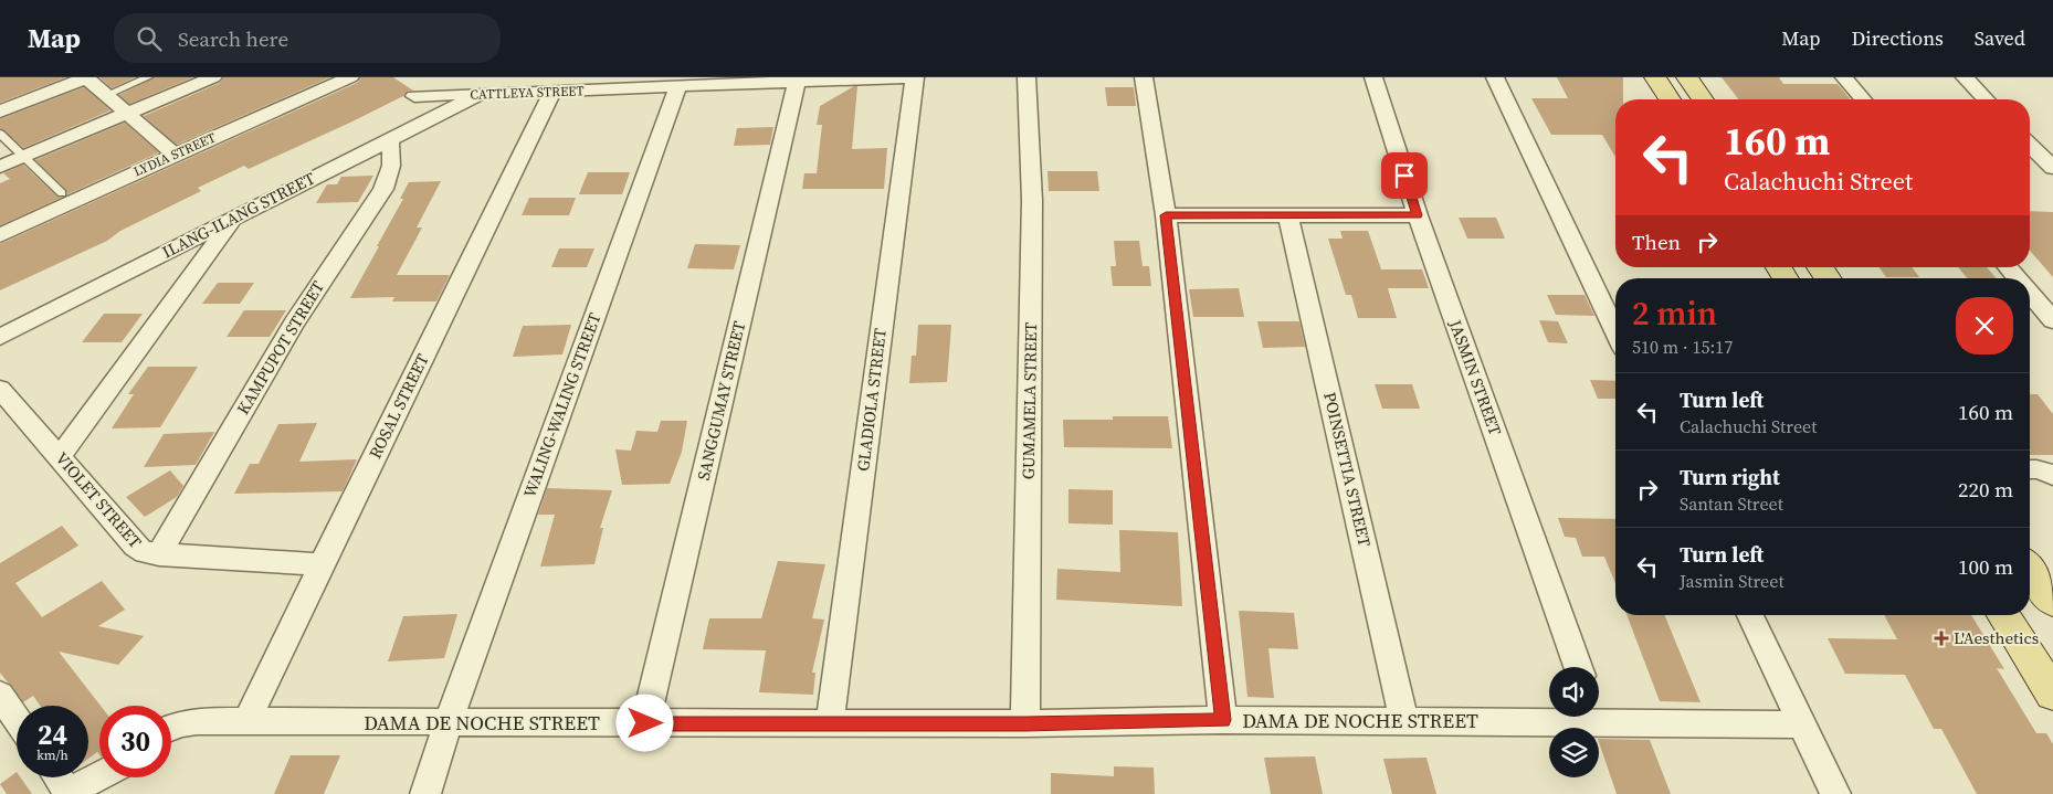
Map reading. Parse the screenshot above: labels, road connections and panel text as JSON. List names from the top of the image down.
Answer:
{
  "streets": {
    "street": [
      "CATTLEYA STREET",
      "LYDIA STREET",
      "ILANG-ILANG STREET",
      "KAMPUPOT STREET",
      "JASMIN STREET",
      "GLADIOLA STREET",
      "SANGGUMAY STREET",
      "GUMAMELA STREET",
      "WALING-WALING STREET",
      "ROSAL STREET",
      "POINSETTIA STREET",
      "VIOLET STREET",
      "DAMA DE NOCHE STREET"
    ]
  },
  "crossings": [
    ["CATTLEYA STREET", "ILANG-ILANG STREET"],
    ["CATTLEYA STREET", "SANGGUMAY STREET"],
    ["CATTLEYA STREET", "WALING-WALING STREET"],
    ["CATTLEYA STREET", "ROSAL STREET"],
    ["ILANG-ILANG STREET", "KAMPUPOT STREET"],
    ["KAMPUPOT STREET", "VIOLET STREET"],
    ["GLADIOLA STREET", "DAMA DE NOCHE STREET"],
    ["SANGGUMAY STREET", "DAMA DE NOCHE STREET"],
    ["GUMAMELA STREET", "DAMA DE NOCHE STREET"],
    ["WALING-WALING STREET", "DAMA DE NOCHE STREET"],
    ["ROSAL STREET", "VIOLET STREET"],
    ["ROSAL STREET", "DAMA DE NOCHE STREET"],
    ["POINSETTIA STREET", "DAMA DE NOCHE STREET"]
  ],
  "places": {
    "health": ["L'Aesthetics"]
  },
  "page": {
    "header": "Map",
    "search": "Search here",
    "nav": ["Map", "Directions", "Saved"],
    "turn": ["160 m", "Calachuchi Street"],
    "then": "Then",
    "heading": ["2 min", "510 m · 15:17"],
    "list": [
      {
        "name": "Turn left",
        "note": "Calachuchi Street",
        "value": "160 m"
      },
      {
        "name": "Turn right",
        "note": "Santan Street",
        "value": "220 m"
      },
      {
        "name": "Turn left",
        "note": "Jasmin Street",
        "value": "100 m"
      }
    ],
    "speed": "24 km/h",
    "limit": "30"
  }
}
